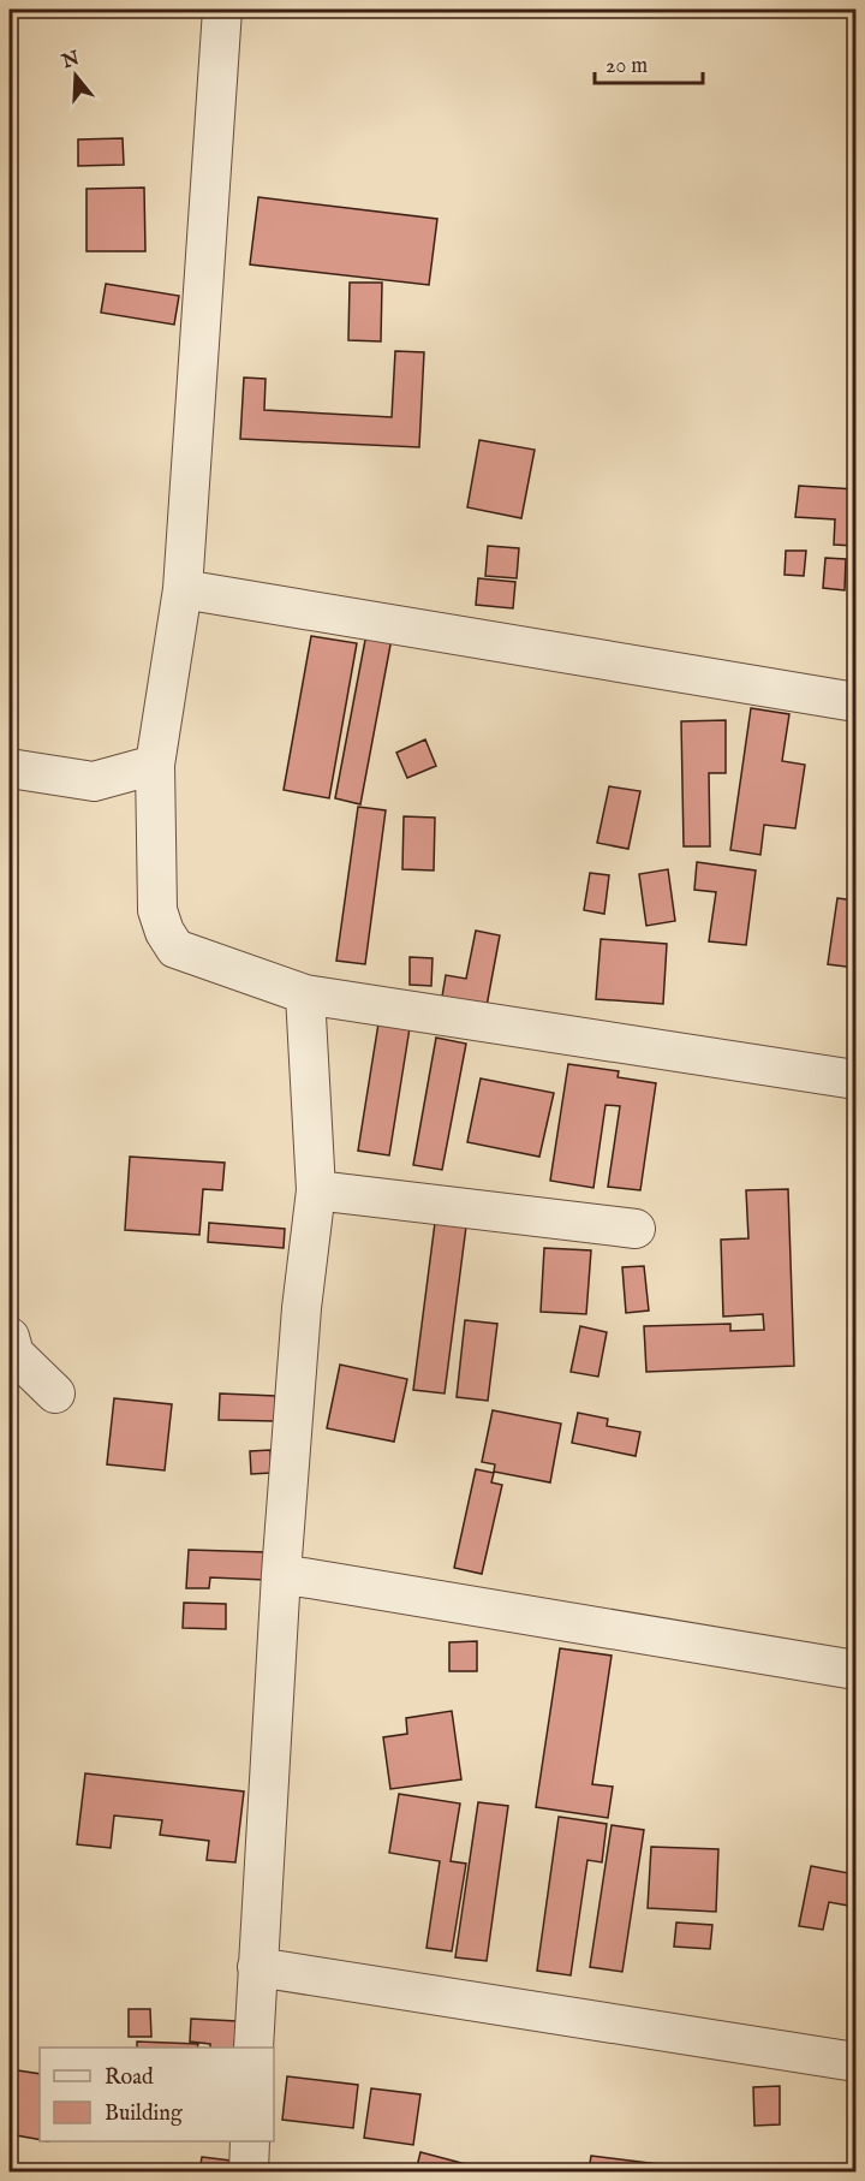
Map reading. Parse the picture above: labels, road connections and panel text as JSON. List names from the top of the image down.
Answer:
{
  "legend": ["Road", "Building"],
  "scale_bar": "20 m",
  "north": "top"
}
